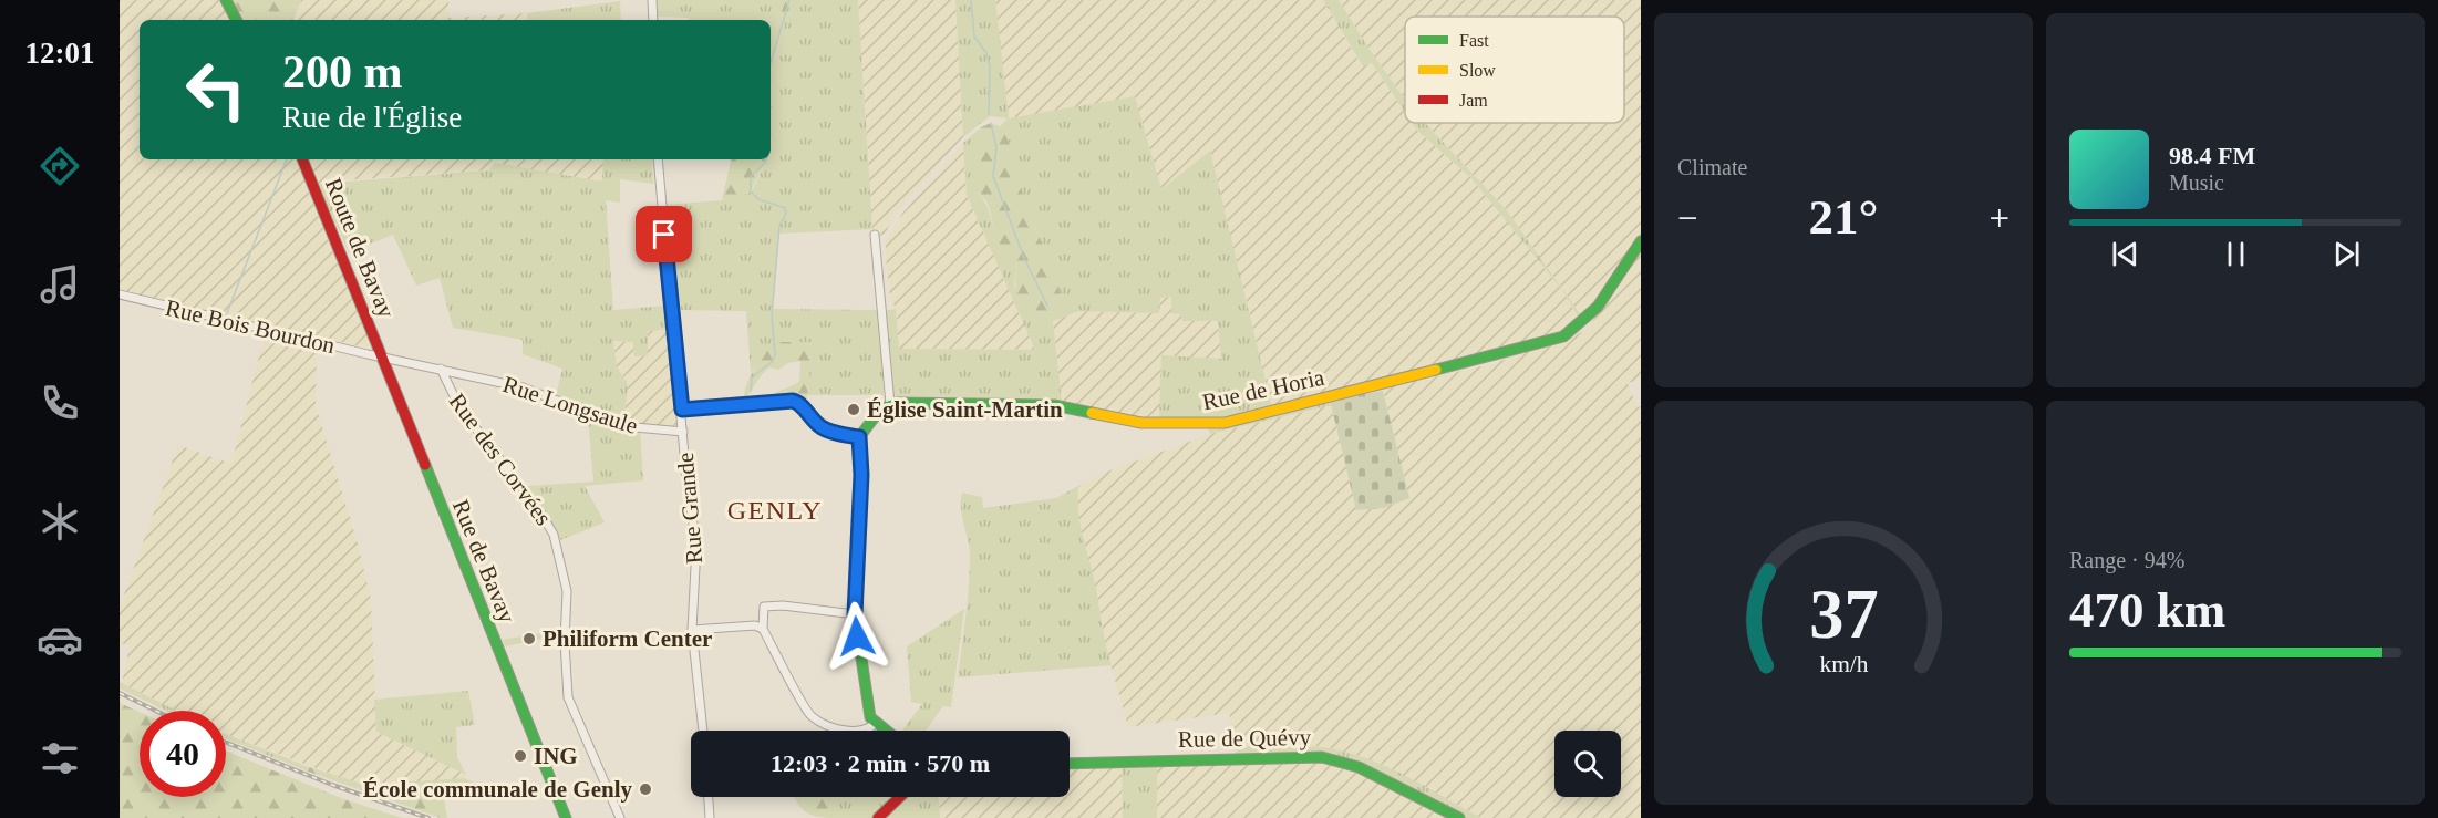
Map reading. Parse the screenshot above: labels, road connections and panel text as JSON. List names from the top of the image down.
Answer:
{
  "streets": {
    "main road": [
      "Route de Bavay",
      "Rue de Horia",
      "Rue de Bavay",
      "Rue de Quévy"
    ],
    "street": [
      "Rue Bois Bourdon",
      "Rue Longsaule",
      "Rue des Corvées",
      "Rue Grande"
    ]
  },
  "crossings": [
    ["Route de Bavay", "Rue Bois Bourdon"],
    ["Route de Bavay", "Rue Longsaule"],
    ["Route de Bavay", "Rue de Bavay"],
    ["Rue Bois Bourdon", "Rue Longsaule"],
    ["Rue Bois Bourdon", "Rue de Bavay"],
    ["Rue Longsaule", "Rue des Corvées"],
    ["Rue Longsaule", "Rue Grande"],
    ["Rue Longsaule", "Rue de Bavay"]
  ],
  "districts": ["GENLY"],
  "places": [
    "Église Saint-Martin",
    "Philiform Center",
    "ING",
    "École communale de Genly"
  ],
  "legend": ["Fast", "Slow", "Jam"],
  "page": {
    "tabs": "12:01",
    "tile": [
      "Climate",
      ["Range · 94%", "470 km"]
    ],
    "turn": ["200 m", "Rue de l'Église"],
    "song": ["98.4 FM", "Music"],
    "heat": ["−", "21°", "+"],
    "limit": "40",
    "trip": "12:03 · 2 min · 570 m",
    "gauge": ["37", "km/h"]
  }
}
